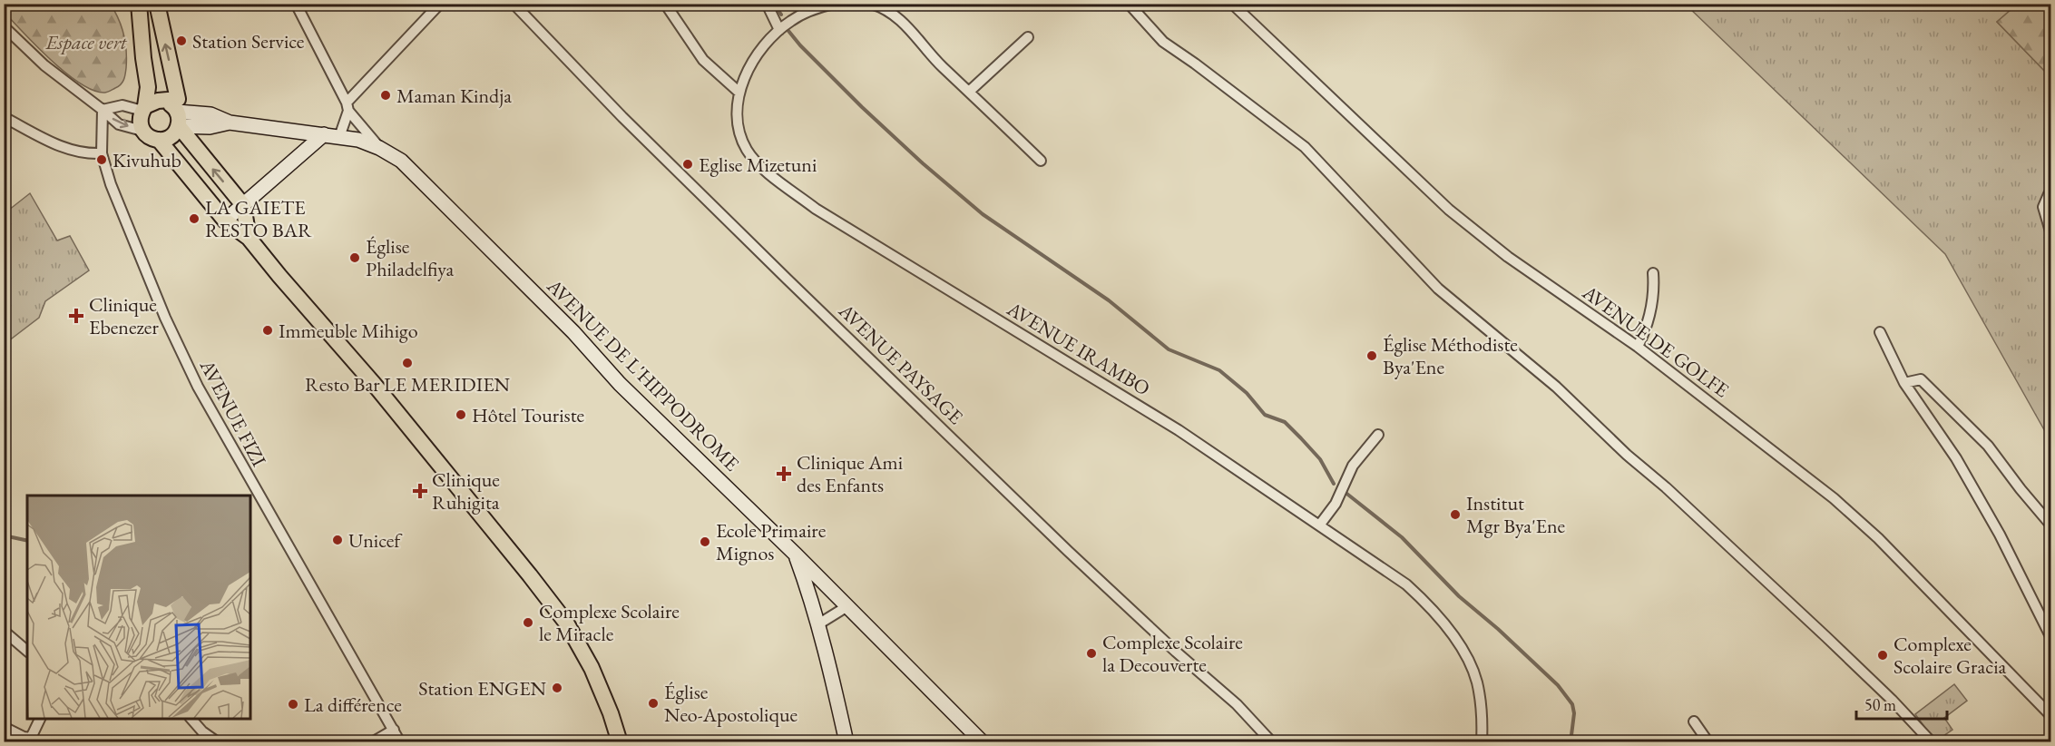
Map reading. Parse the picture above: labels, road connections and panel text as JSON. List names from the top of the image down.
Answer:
{
  "streets": {
    "street": [
      "AVENUE DE GOLFE",
      "AVENUE IRAMBO",
      "AVENUE PAYSAGE",
      "AVENUE DE L'HIPPODROME",
      "AVENUE FIZI"
    ]
  },
  "parks": ["Espace vert"],
  "places": {
    "other": [
      "Station Service",
      "Maman Kindja",
      "Kivuhub",
      "Eglise Mizetuni",
      "LA GAIETE RESTO BAR",
      "Église Philadelfiya",
      "Immeuble Mihigo",
      "Église Méthodiste Bya'Ene",
      "Resto Bar LE MERIDIEN",
      "Hôtel Touriste",
      "Institut Mgr Bya'Ene",
      "Unicef",
      "Ecole Primaire Mignos",
      "Complexe Scolaire le Miracle",
      "Complexe Scolaire la Decouverte",
      "Complexe Scolaire Gracia",
      "Station ENGEN",
      "Église Neo-Apostolique",
      "La différence"
    ],
    "health": ["Clinique Ebenezer", "Clinique Ami des Enfants", "Clinique Ruhigita"]
  },
  "scale_bar": "50 m"
}
